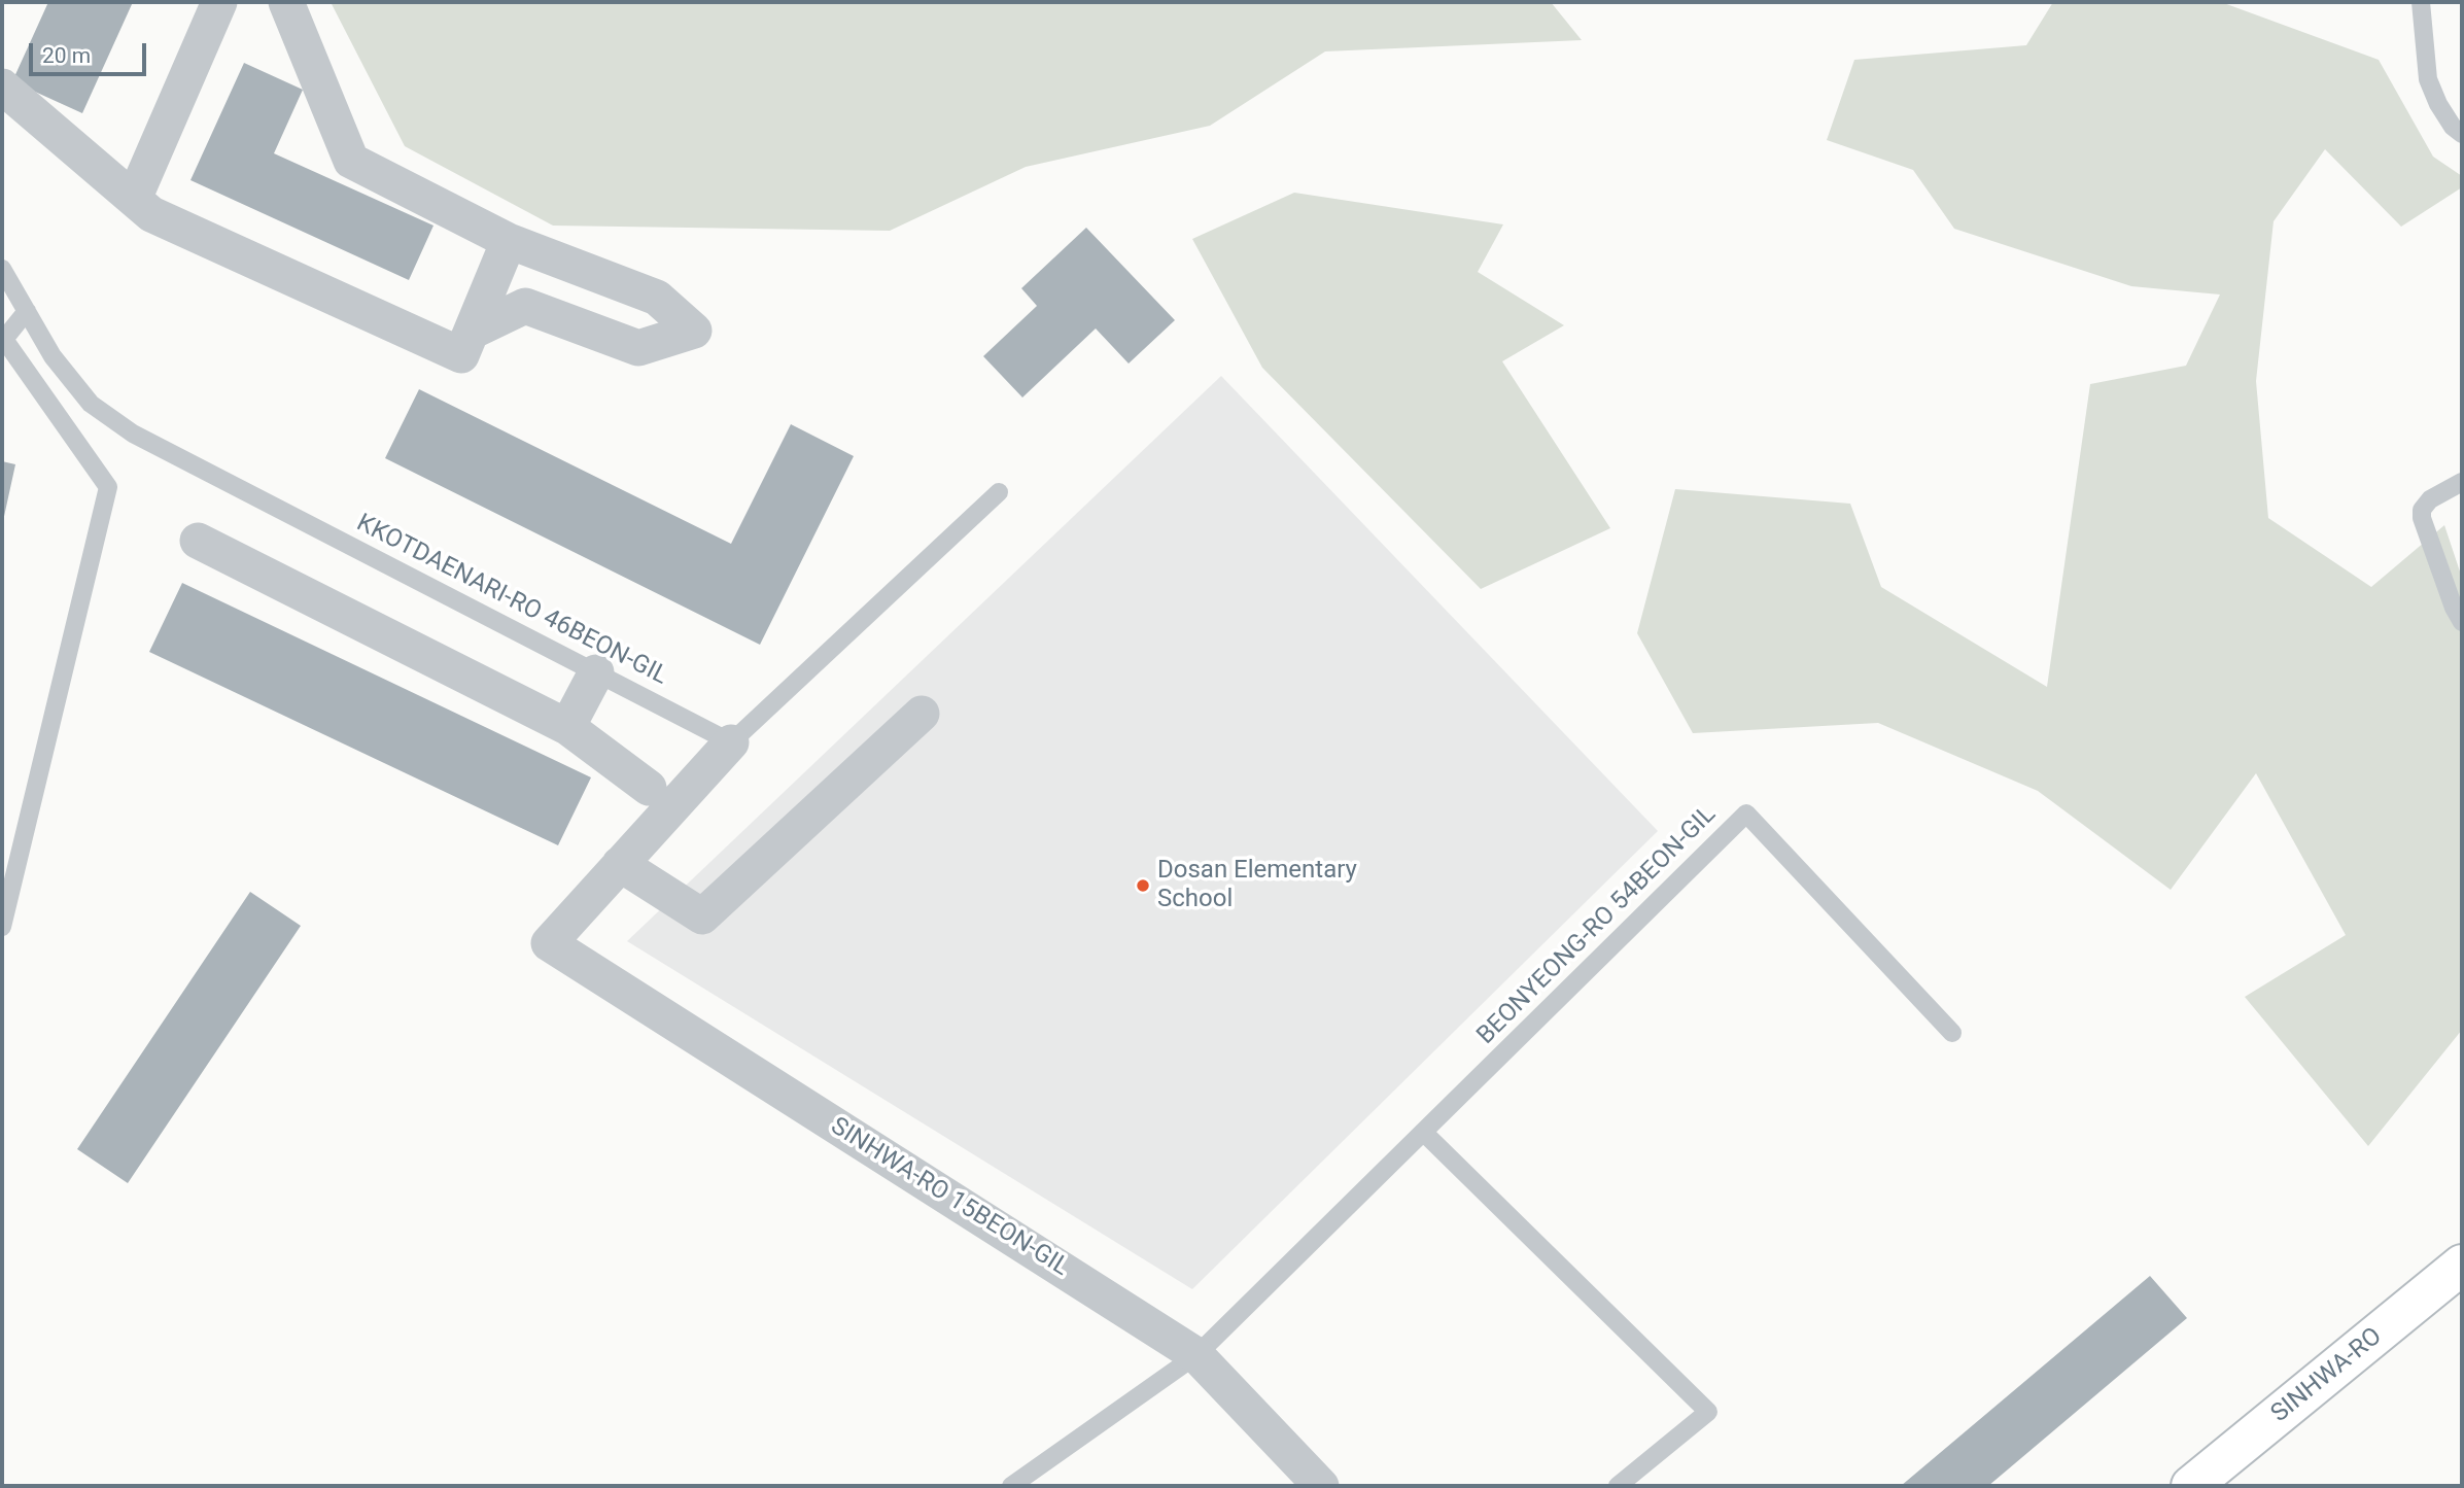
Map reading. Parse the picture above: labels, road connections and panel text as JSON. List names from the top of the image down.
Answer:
{
  "streets": {
    "main road": ["SINHWA-RO"],
    "street": ["SINHWA-RO 15BEON-GIL"],
    "lane": ["KKOTDAENARI-RO 46BEON-GIL", "BEONYEONG-RO 54BEON-GIL"]
  },
  "crossings": [
    ["BEONYEONG-RO 54BEON-GIL", "SINHWA-RO 15BEON-GIL"]
  ],
  "places": ["Dosan Elementary School"],
  "scale_bar": "20 m"
}
